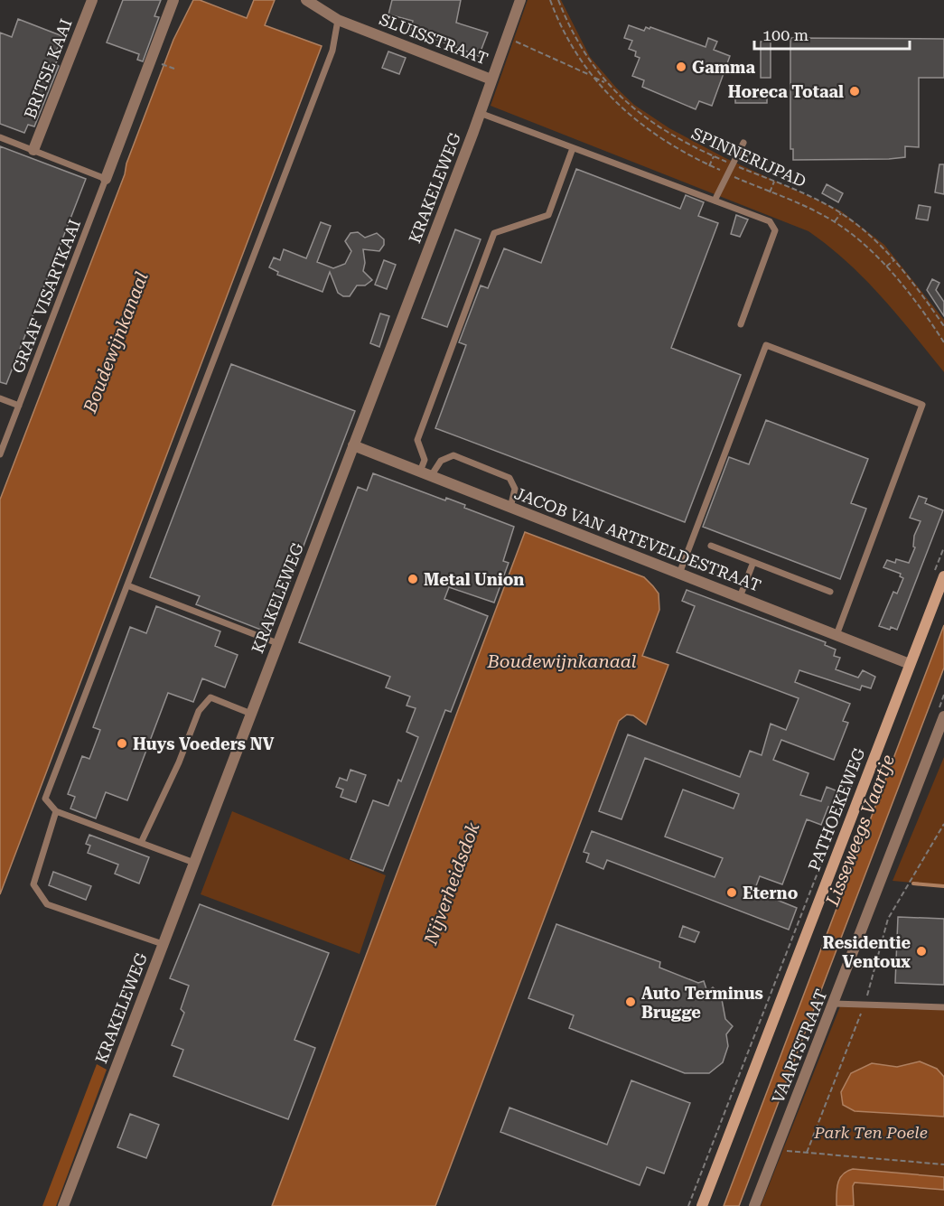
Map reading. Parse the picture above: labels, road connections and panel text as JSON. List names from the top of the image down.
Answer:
{
  "streets": {
    "main road": ["PATHOEKEWEG"],
    "street": [
      "SLUISSTRAAT",
      "BRITSE KAAI",
      "KRAKELEWEG",
      "JACOB VAN ARTEVELDESTRAAT",
      "VAARTSTRAAT"
    ],
    "lane": ["GRAAF VISARTKAAI"],
    "path": ["SPINNERIJPAD"]
  },
  "crossings": [
    ["SLUISSTRAAT", "KRAKELEWEG"],
    ["KRAKELEWEG", "JACOB VAN ARTEVELDESTRAAT"],
    ["JACOB VAN ARTEVELDESTRAAT", "PATHOEKEWEG"]
  ],
  "water": ["Boudewijnkanaal", "Lisseweegs Vaartje", "Nijverheidsdok"],
  "parks": ["Park Ten Poele"],
  "places": [
    "Gamma",
    "Horeca Totaal",
    "Metal Union",
    "Huys Voeders NV",
    "Eterno",
    "Residentie Ventoux",
    "Auto Terminus Brugge"
  ],
  "scale_bar": "100 m"
}
